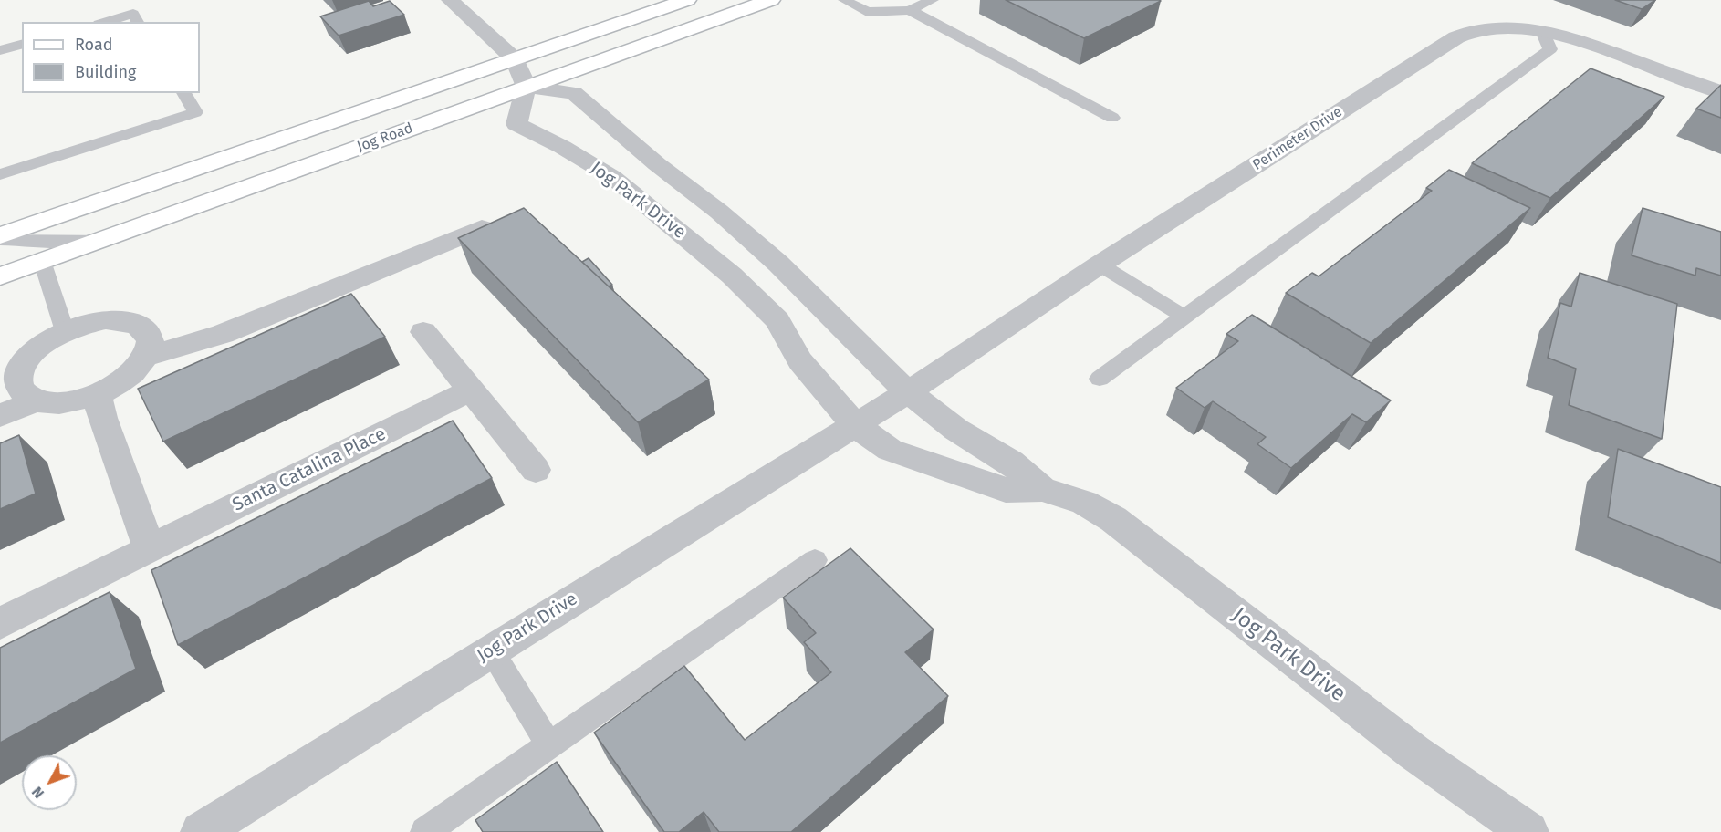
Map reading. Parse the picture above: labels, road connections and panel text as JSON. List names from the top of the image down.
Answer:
{
  "streets": {
    "main road": ["Jog Road"],
    "street": ["Perimeter Drive", "Jog Park Drive", "Santa Catalina Place"]
  },
  "crossings": [
    ["Jog Road", "Jog Park Drive"],
    ["Perimeter Drive", "Jog Park Drive"]
  ],
  "legend": ["Road", "Building"],
  "north": "bottom left"
}
